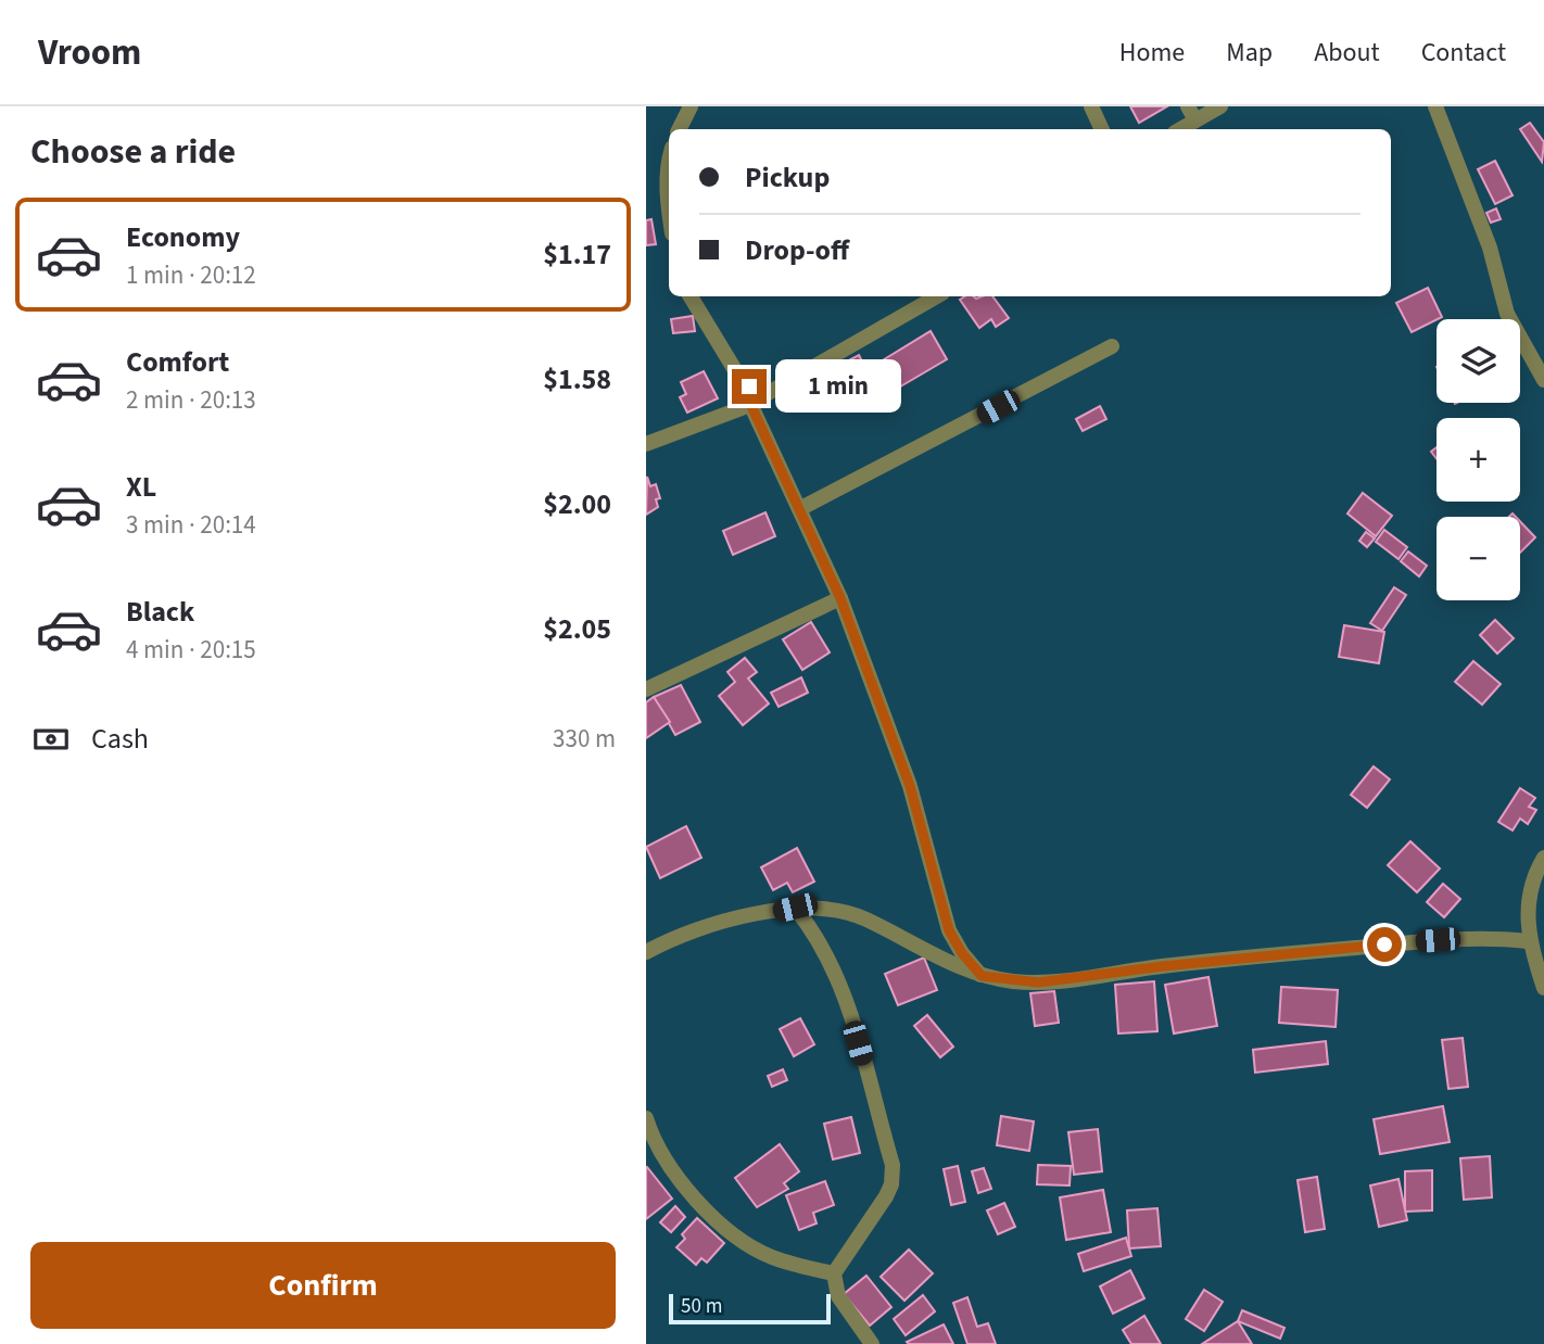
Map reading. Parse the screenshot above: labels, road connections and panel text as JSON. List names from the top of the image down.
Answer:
{
  "scale_bar": "50 m",
  "page": {
    "header": "Vroom",
    "nav": [
      "Home",
      "Map",
      "About",
      "Contact"
    ],
    "heading": "Choose a ride",
    "banner": ["Pickup", "Drop-off"],
    "list": [
      {
        "name": "Economy",
        "note": "1 min · 20:12",
        "value": "$1.17"
      },
      {
        "name": "Comfort",
        "note": "2 min · 20:13",
        "value": "$1.58"
      },
      {
        "name": "XL",
        "note": "3 min · 20:14",
        "value": "$2.00"
      },
      {
        "name": "Black",
        "note": "4 min · 20:15",
        "value": "$2.05"
      }
    ],
    "map_buttons": ["+", "−"],
    "bubble": "1 min",
    "pay": ["Cash", "330 m"],
    "buttons": "Confirm",
    "scale": "50 m"
  }
}
